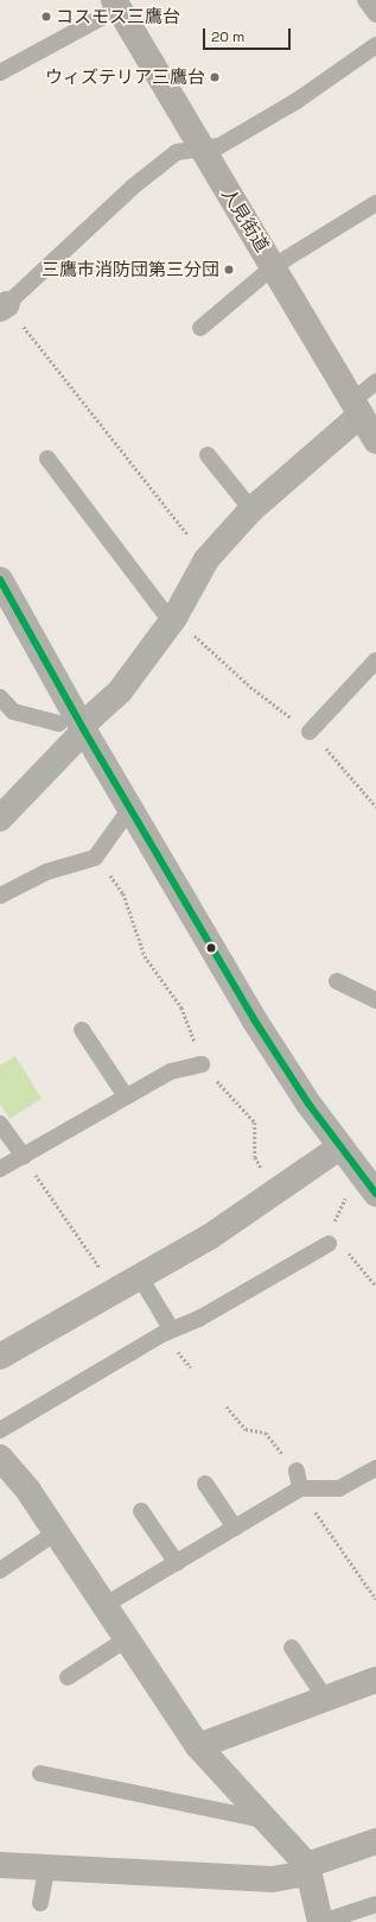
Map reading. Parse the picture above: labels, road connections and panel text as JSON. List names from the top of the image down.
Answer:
{
  "streets": {
    "main road": ["人見街道"]
  },
  "places": ["コスモス三鷹台", "ウィズテリア三鷹台", "三鷹市消防団第三分団"],
  "scale_bar": "20 m"
}
